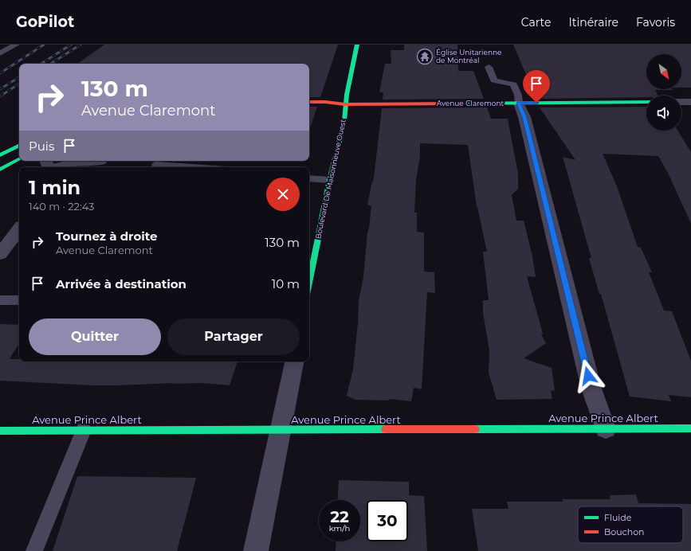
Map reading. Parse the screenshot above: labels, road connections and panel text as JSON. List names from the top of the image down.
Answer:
{
  "streets": {
    "street": ["Avenue Claremont", "Boulevard De Maisonneuve Ouest", "Avenue Prince Albert"]
  },
  "crossings": [
    ["Avenue Claremont", "Boulevard De Maisonneuve Ouest"]
  ],
  "places": {
    "temple": ["Église Unitarienne de Montréal"]
  },
  "legend": ["Fluide", "Bouchon"],
  "north": "bottom right",
  "page": {
    "header": "GoPilot",
    "nav": ["Carte", "Itinéraire", "Favoris"],
    "turn": ["130 m", "Avenue Claremont"],
    "then": "Puis",
    "heading": ["1 min", "140 m · 22:43"],
    "list": [
      {
        "name": "Tournez à droite",
        "note": "Avenue Claremont",
        "value": "130 m"
      },
      {
        "name": "Arrivée à destination",
        "value": "10 m"
      }
    ],
    "buttons": ["Quitter", "Partager"],
    "speed": "22 km/h",
    "limit": "30"
  }
}
